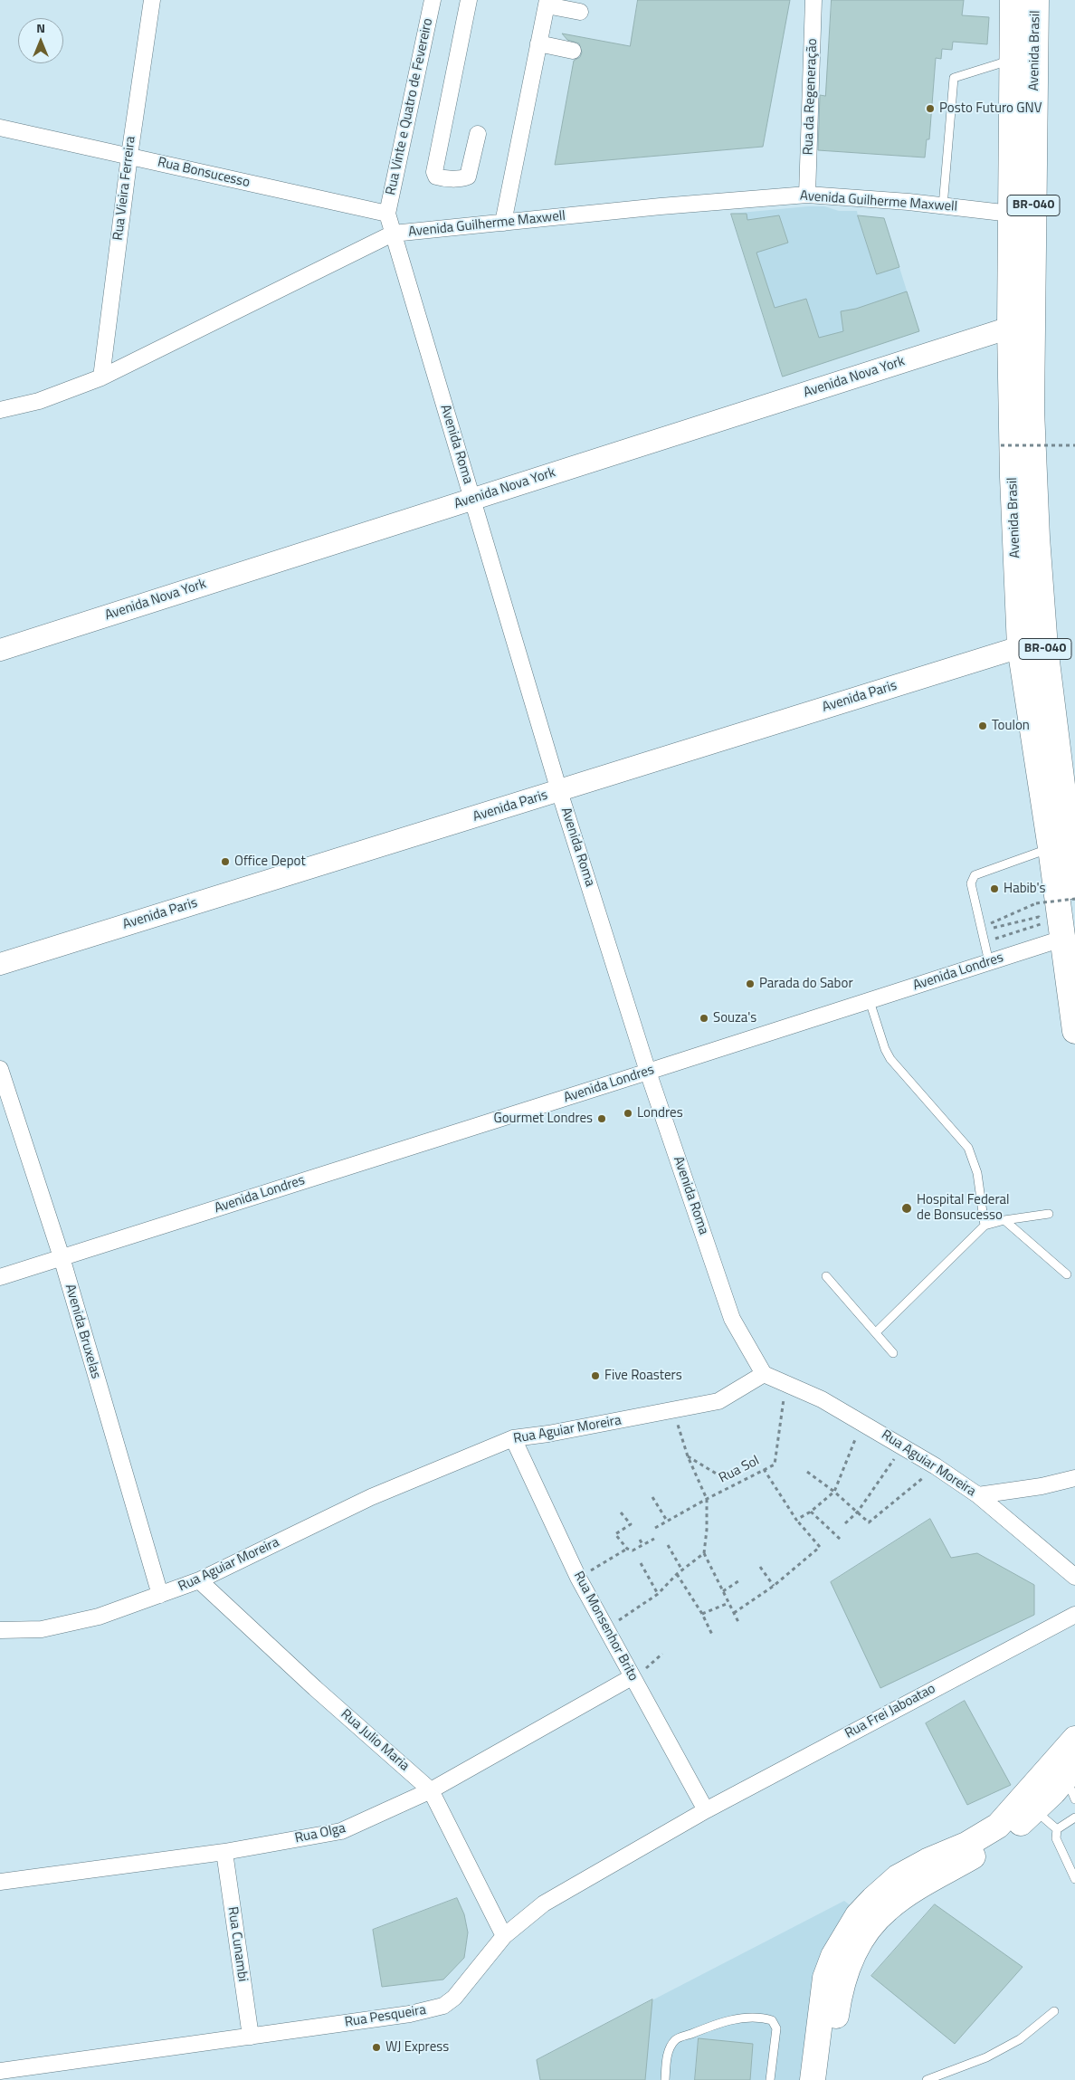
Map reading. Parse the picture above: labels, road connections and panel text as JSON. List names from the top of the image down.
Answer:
{
  "streets": {
    "highway": ["Avenida Brasil", "BR-040"],
    "main road": ["Avenida Nova York", "Avenida Paris"],
    "street": [
      "Rua da Regeneração",
      "Rua Vinte e Quatro de Fevereiro",
      "Rua Bonsucesso",
      "Rua Vieira Ferreira",
      "Avenida Guilherme Maxwell",
      "Avenida Roma",
      "Avenida Londres",
      "Avenida Bruxelas",
      "Rua Aguiar Moreira",
      "Rua Monsenhor Brito",
      "Rua Frei Jaboatao",
      "Rua Julio Maria",
      "Rua Olga",
      "Rua Cunambi",
      "Rua Pesqueira"
    ],
    "path": ["Rua Sol"]
  },
  "crossings": [
    ["Avenida Brasil", "Avenida Guilherme Maxwell"],
    ["Avenida Brasil", "Avenida Nova York"],
    ["Avenida Brasil", "Avenida Paris"],
    ["Avenida Brasil", "Avenida Londres"],
    ["Rua da Regeneração", "Avenida Guilherme Maxwell"],
    ["Rua Vinte e Quatro de Fevereiro", "Rua Bonsucesso"],
    ["Rua Bonsucesso", "Rua Vieira Ferreira"],
    ["Rua Vieira Ferreira", "Avenida Guilherme Maxwell"],
    ["Avenida Guilherme Maxwell", "Avenida Roma"],
    ["Avenida Nova York", "Avenida Roma"],
    ["Avenida Roma", "Avenida Paris"],
    ["Avenida Roma", "Avenida Londres"],
    ["Avenida Roma", "Rua Aguiar Moreira"],
    ["Avenida Londres", "Avenida Bruxelas"],
    ["Avenida Bruxelas", "Rua Aguiar Moreira"],
    ["Rua Aguiar Moreira", "Rua Sol"],
    ["Rua Aguiar Moreira", "Rua Monsenhor Brito"],
    ["Rua Aguiar Moreira", "Rua Julio Maria"],
    ["Rua Monsenhor Brito", "Rua Frei Jaboatao"],
    ["Rua Monsenhor Brito", "Rua Olga"],
    ["Rua Monsenhor Brito", "Rua Pesqueira"],
    ["Rua Frei Jaboatao", "Rua Pesqueira"],
    ["Rua Julio Maria", "Rua Olga"],
    ["Rua Julio Maria", "Rua Pesqueira"],
    ["Rua Olga", "Rua Cunambi"],
    ["Rua Cunambi", "Rua Pesqueira"]
  ],
  "places": [
    "Posto Futuro GNV",
    "Toulon",
    "Office Depot",
    "Habib's",
    "Parada do Sabor",
    "Souza's",
    "Londres",
    "Gourmet Londres",
    "Hospital Federal de Bonsucesso",
    "Five Roasters",
    "WJ Express"
  ],
  "north": "top"
}
